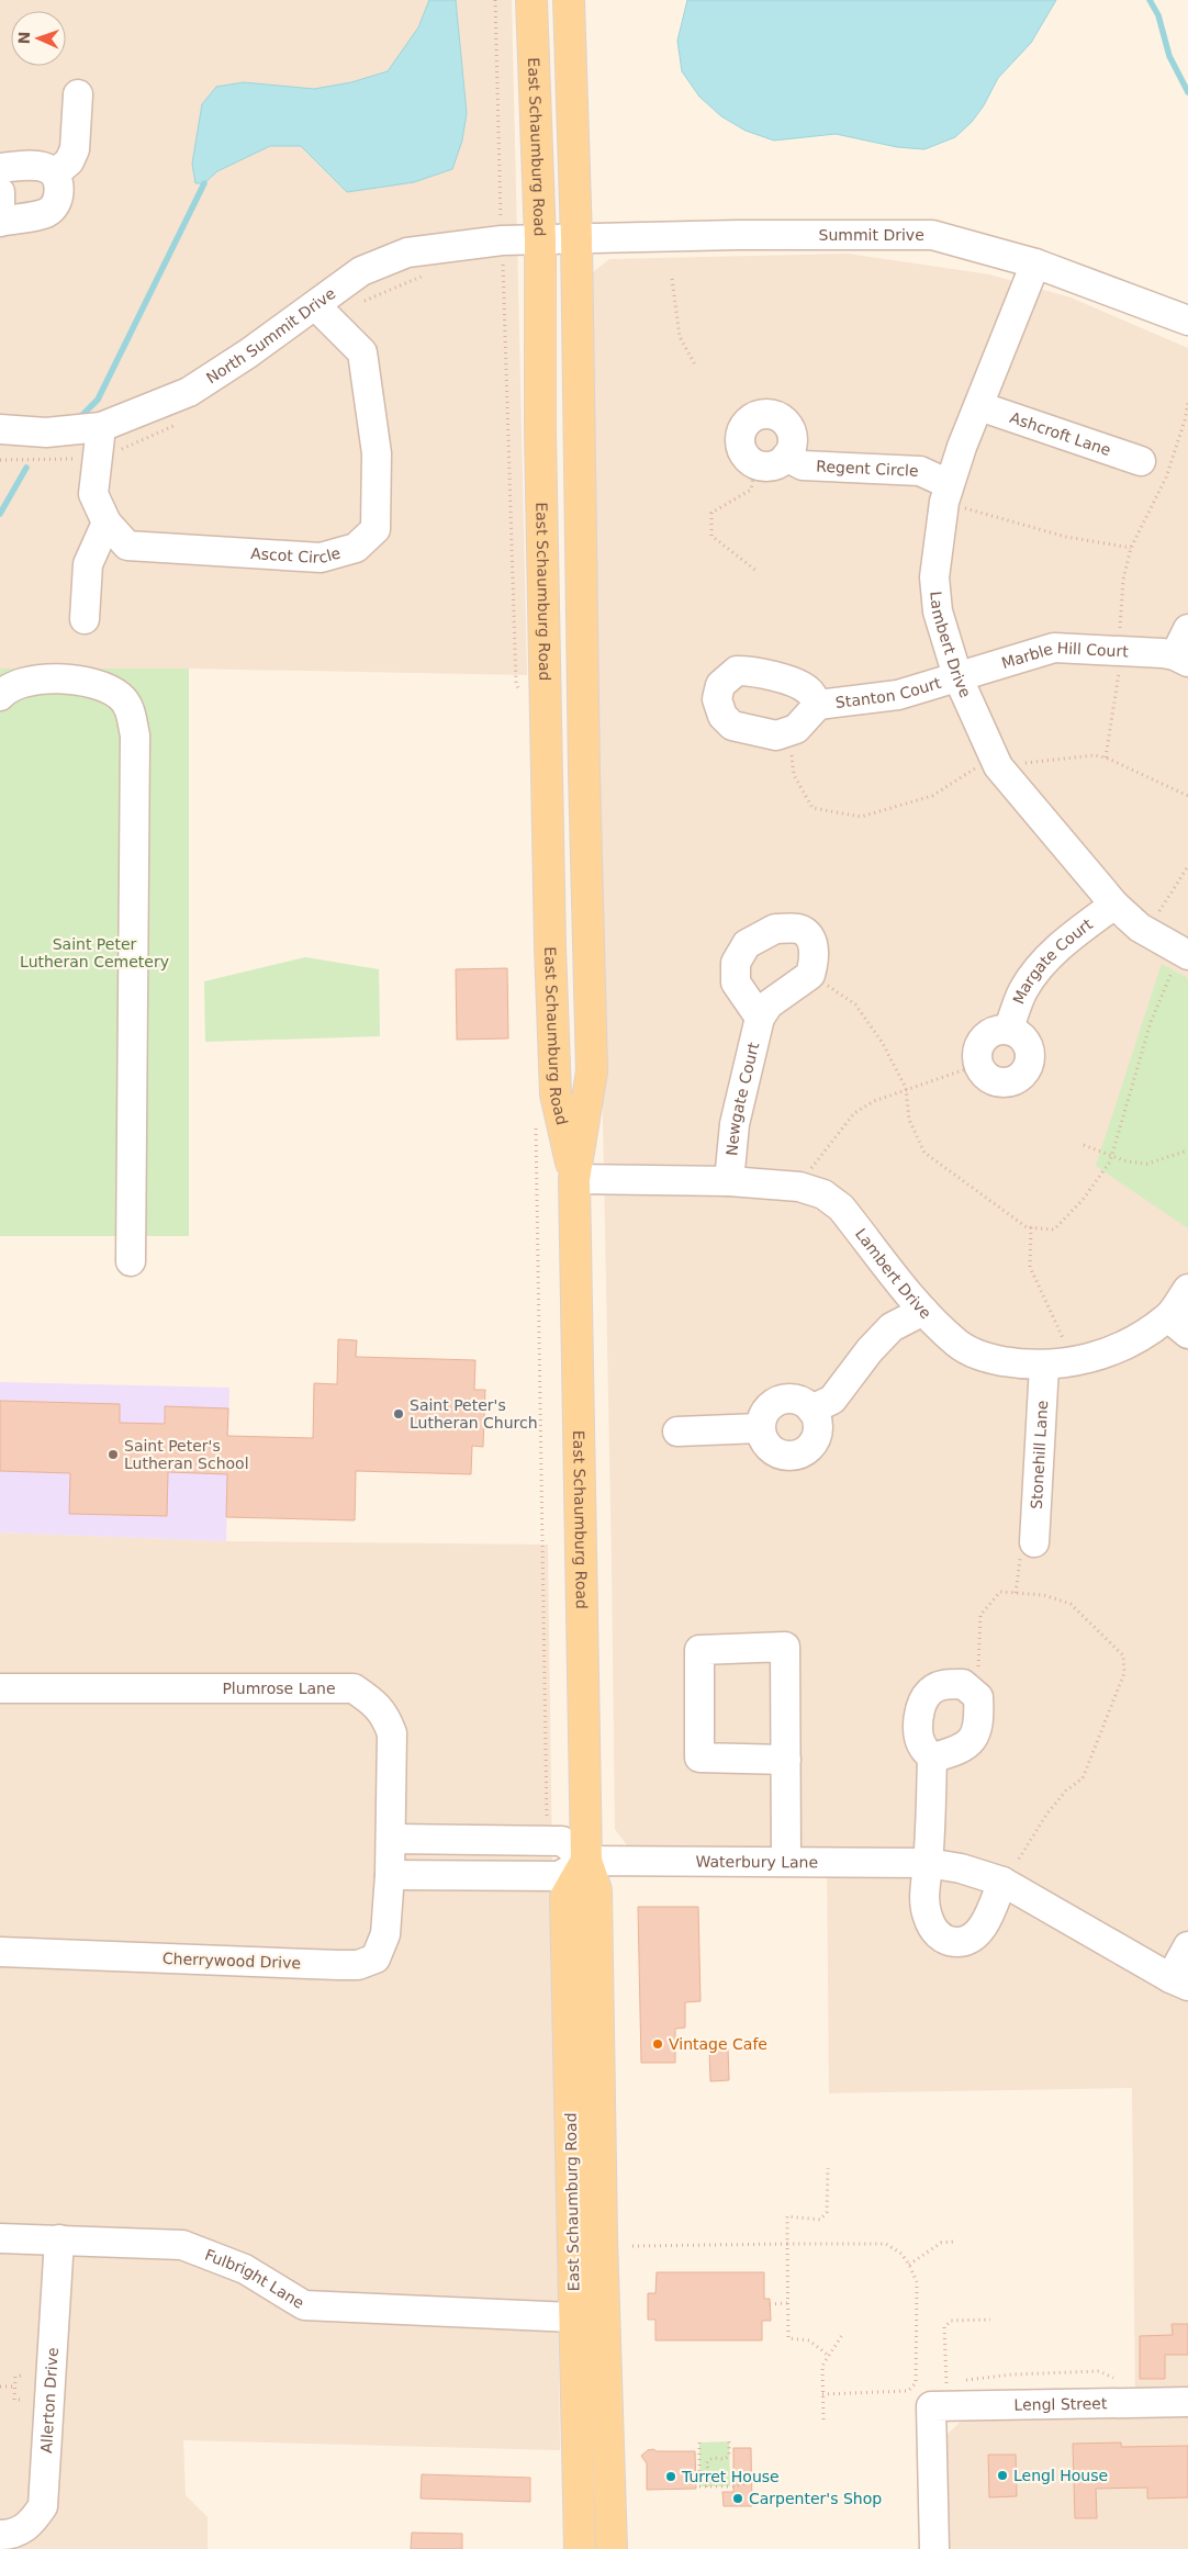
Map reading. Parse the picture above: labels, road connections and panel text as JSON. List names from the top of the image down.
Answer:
{
  "streets": {
    "main road": ["East Schaumburg Road"],
    "street": [
      "Summit Drive",
      "North Summit Drive",
      "Ashcroft Lane",
      "Regent Circle",
      "Ascot Circle",
      "Lambert Drive",
      "Marble Hill Court",
      "Stanton Court",
      "Margate Court",
      "Newgate Court",
      "Stonehill Lane",
      "Plumrose Lane",
      "Waterbury Lane",
      "Cherrywood Drive",
      "Fulbright Lane",
      "Allerton Drive",
      "Lengl Street"
    ]
  },
  "crossings": [
    ["East Schaumburg Road", "Summit Drive"],
    ["East Schaumburg Road", "North Summit Drive"],
    ["East Schaumburg Road", "Lambert Drive"],
    ["East Schaumburg Road", "Waterbury Lane"],
    ["East Schaumburg Road", "Fulbright Lane"],
    ["Summit Drive", "North Summit Drive"],
    ["Summit Drive", "Lambert Drive"],
    ["North Summit Drive", "Ascot Circle"],
    ["Ashcroft Lane", "Lambert Drive"],
    ["Regent Circle", "Lambert Drive"],
    ["Lambert Drive", "Marble Hill Court"],
    ["Lambert Drive", "Stanton Court"],
    ["Lambert Drive", "Margate Court"],
    ["Lambert Drive", "Newgate Court"],
    ["Lambert Drive", "Stonehill Lane"],
    ["Marble Hill Court", "Stanton Court"],
    ["Plumrose Lane", "Cherrywood Drive"],
    ["Fulbright Lane", "Allerton Drive"]
  ],
  "parks": ["Saint Peter Lutheran Cemetery"],
  "places": [
    "Saint Peter's Lutheran Church",
    "Saint Peter's Lutheran School",
    "Vintage Cafe",
    "Lengl House",
    "Turret House",
    "Carpenter's Shop"
  ],
  "north": "left"
}
